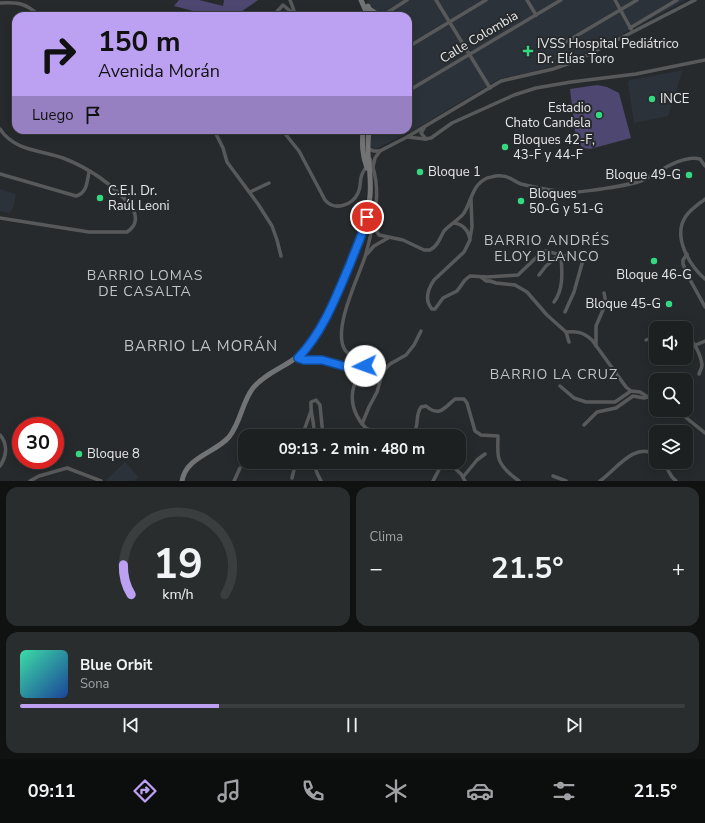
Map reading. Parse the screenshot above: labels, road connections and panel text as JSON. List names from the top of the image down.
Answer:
{
  "streets": {
    "street": ["Calle Colombia"]
  },
  "districts": [
    "BARRIO ANDRÉS ELOY BLANCO",
    "BARRIO LOMAS DE CASALTA",
    "BARRIO LA MORÁN",
    "BARRIO LA CRUZ"
  ],
  "places": {
    "health": ["IVSS Hospital Pediátrico Dr. Elías Toro"],
    "other": [
      "INCE",
      "Estadio Chato Candela",
      "Bloques 42-F, 43-F y 44-F",
      "Bloque 1",
      "Bloque 49-G",
      "C.E.I. Dr. Raúl Leoni",
      "Bloques 50-G y 51-G",
      "Bloque 46-G",
      "Bloque 45-G",
      "Bloque 8"
    ]
  },
  "page": {
    "turn": ["150 m", "Avenida Morán"],
    "then": "Luego",
    "limit": "30",
    "trip": "09:13 · 2 min · 480 m",
    "tile": "Clima",
    "heat": ["−", "21.5°", "+"],
    "song": ["Blue Orbit", "Sona"],
    "tabs": ["09:11", "21.5°"],
    "gauge": ["19", "km/h"]
  }
}
